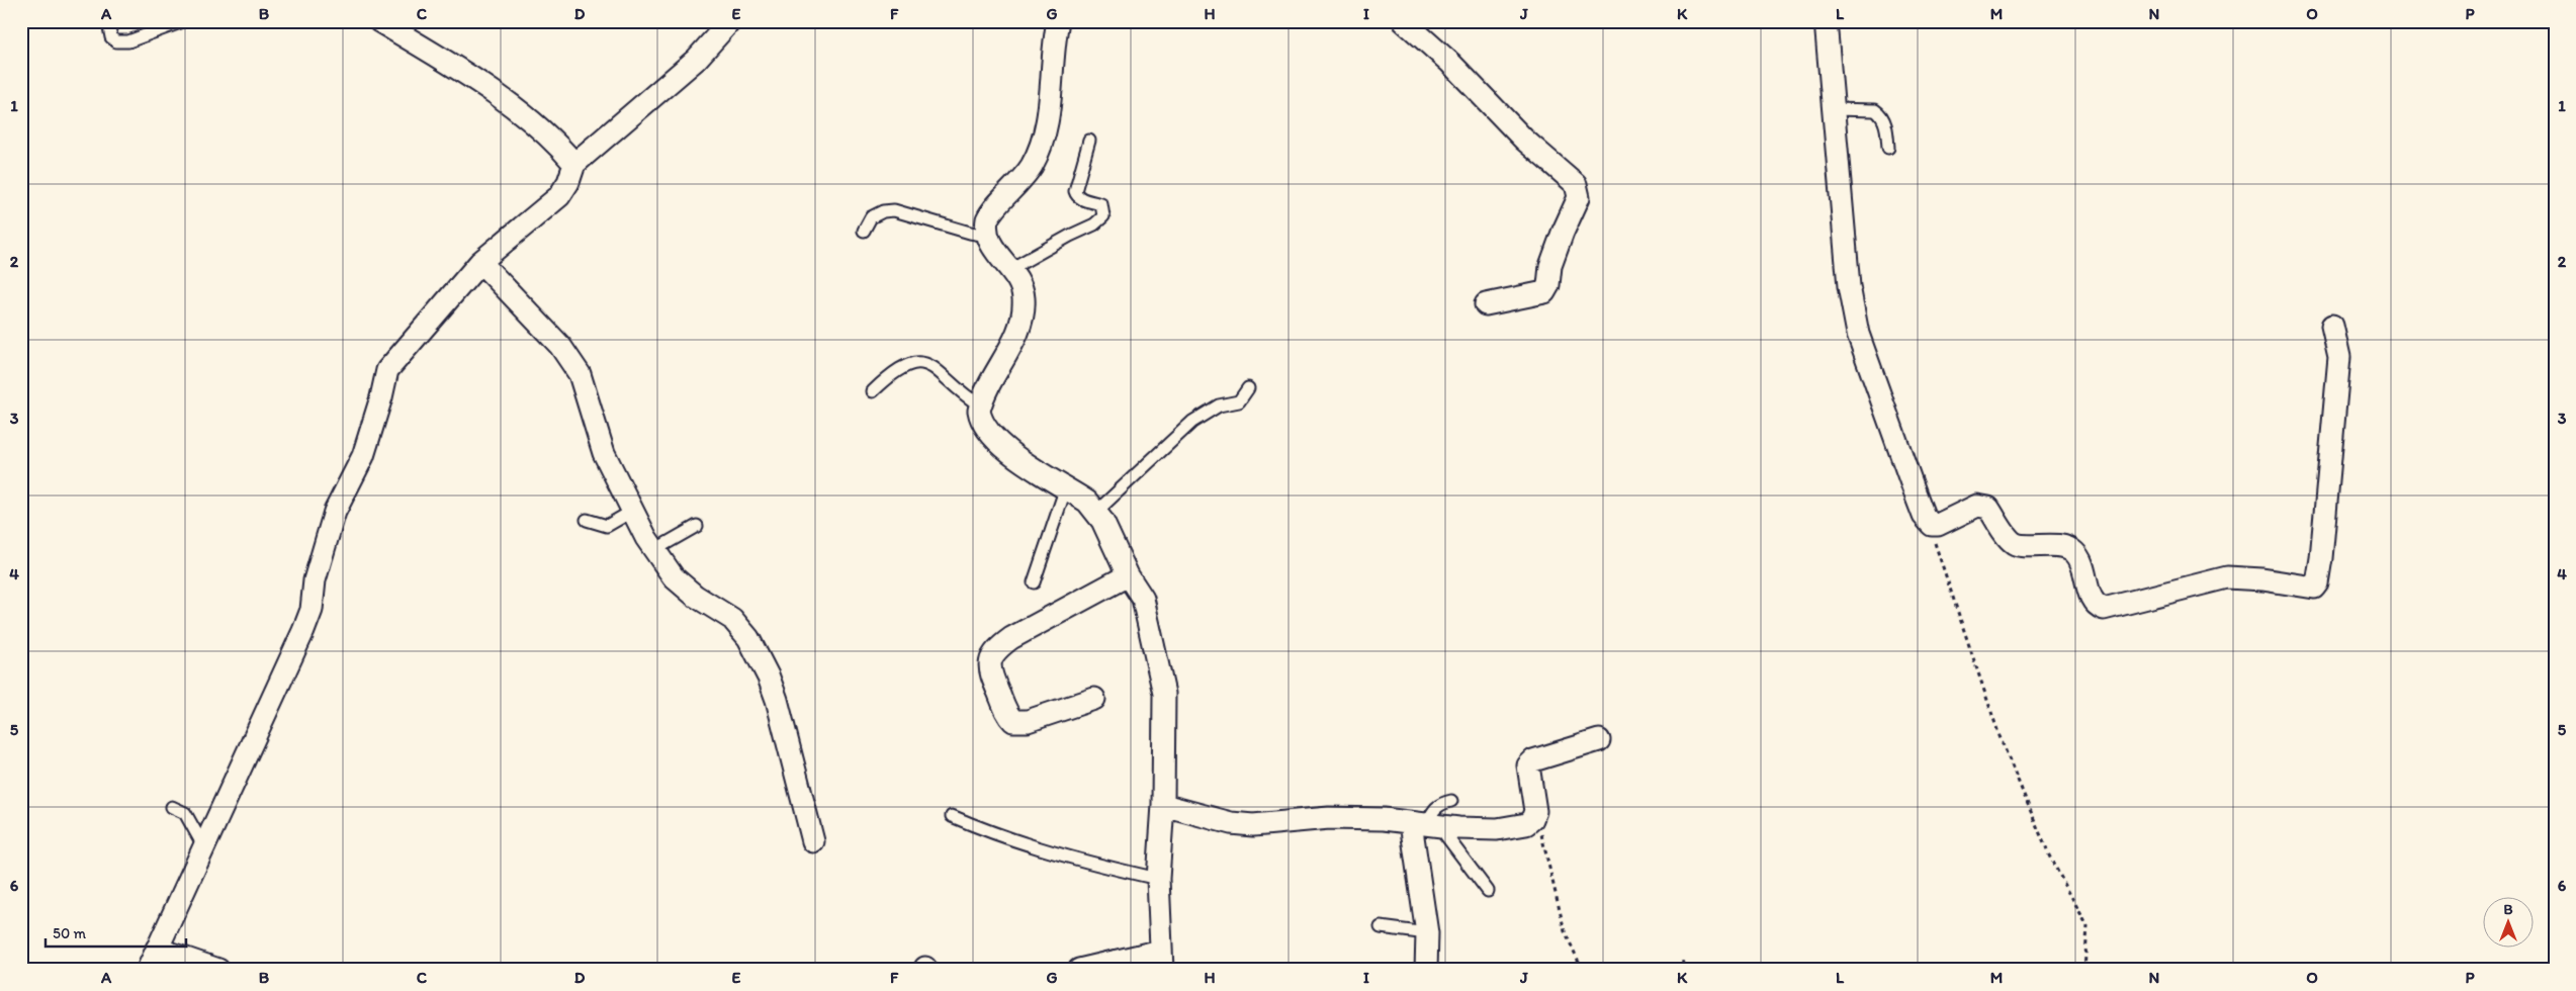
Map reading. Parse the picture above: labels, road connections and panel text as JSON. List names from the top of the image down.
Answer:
{
  "scale_bar": "50 m",
  "north": "top",
  "grid": {
    "columns": [
      "A",
      "B",
      "C",
      "D",
      "E",
      "F",
      "G",
      "H",
      "I",
      "J",
      "K",
      "L",
      "M",
      "N",
      "O",
      "P"
    ],
    "rows": [
      "1",
      "2",
      "3",
      "4",
      "5",
      "6"
    ]
  }
}
